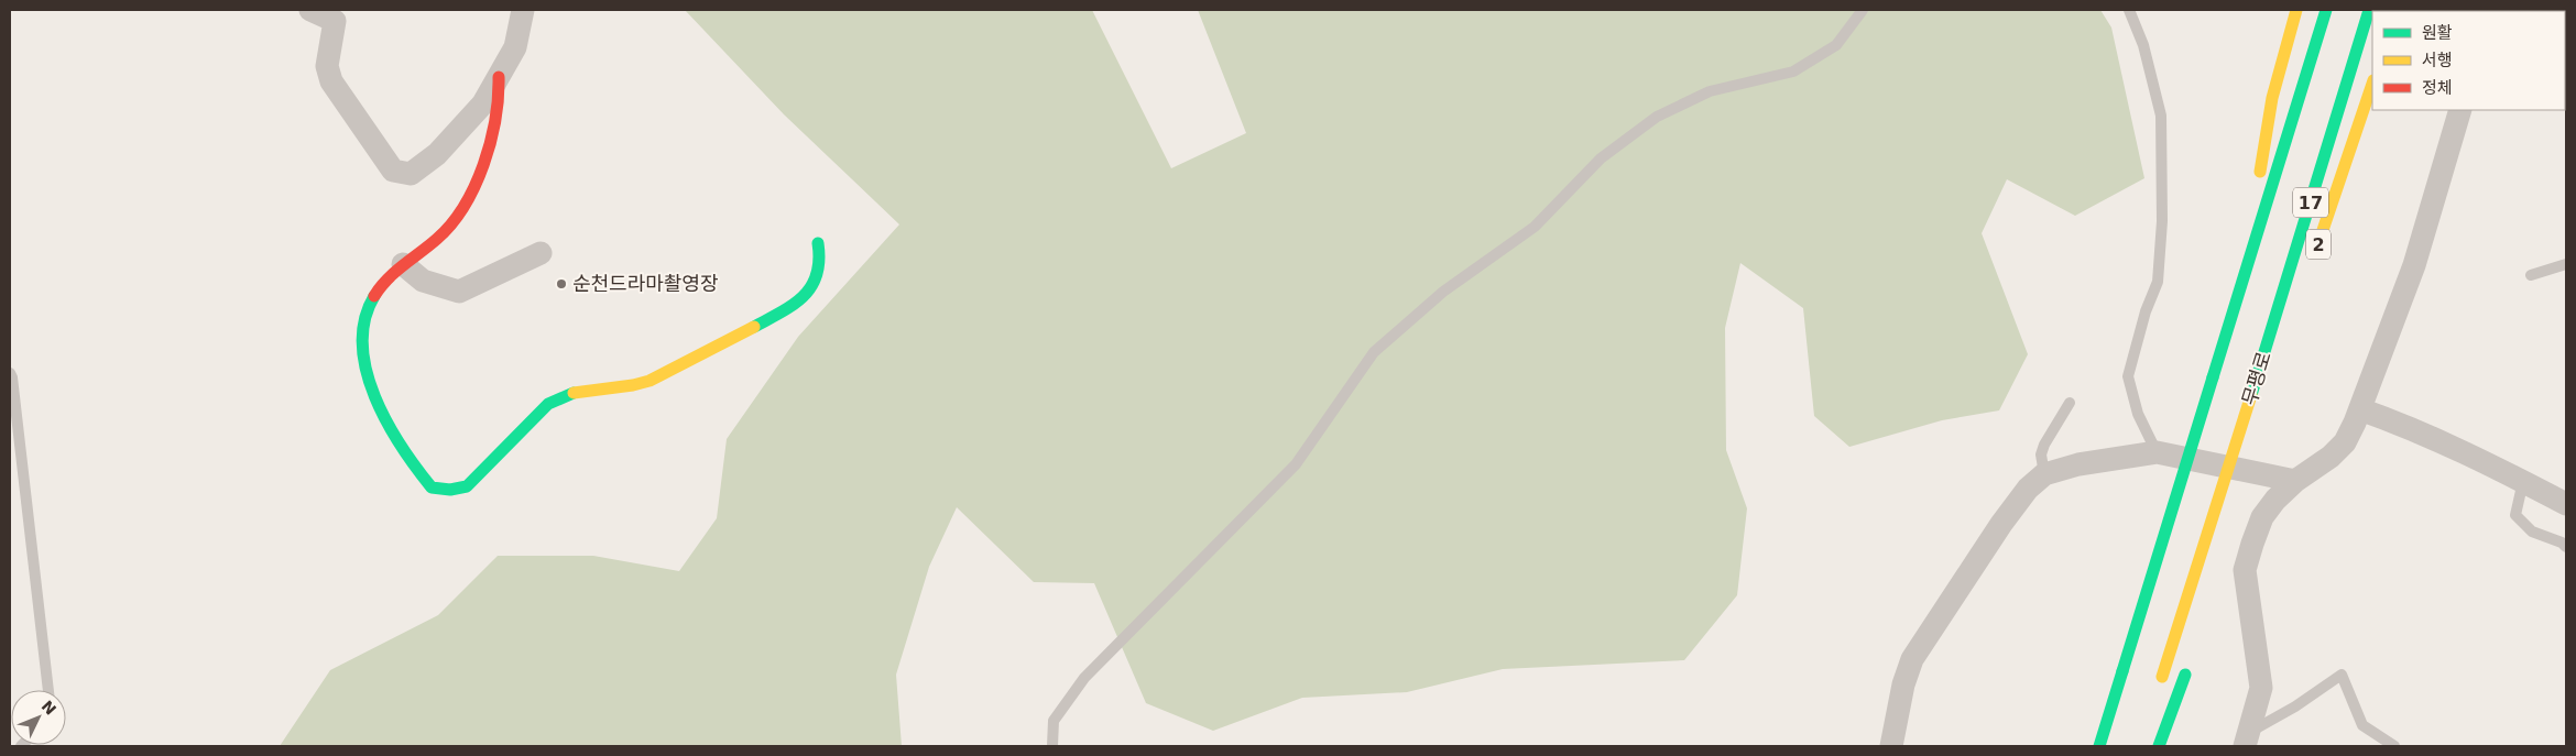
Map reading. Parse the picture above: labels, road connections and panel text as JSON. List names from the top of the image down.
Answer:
{
  "streets": {
    "main road": ["17", "2", "무평로"]
  },
  "places": ["순천드라마촬영장"],
  "legend": ["원활", "서행", "정체"],
  "north": "top right"
}
